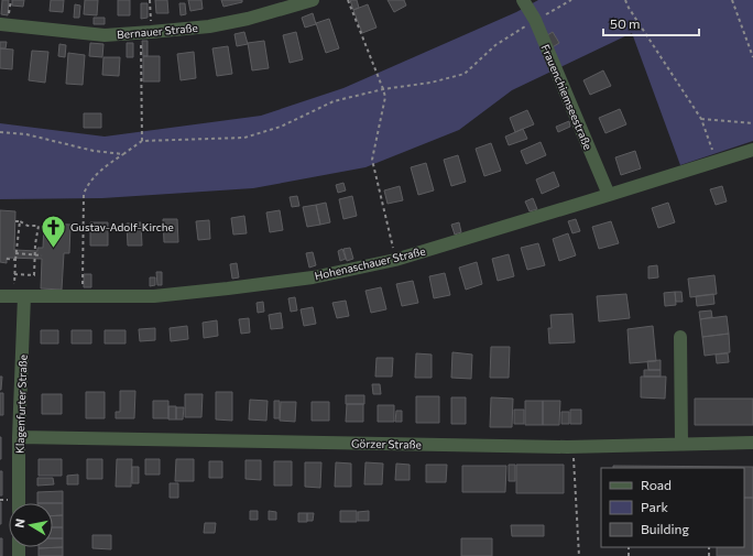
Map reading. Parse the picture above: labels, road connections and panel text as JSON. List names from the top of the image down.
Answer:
{
  "streets": {
    "street": [
      "Bernauer Straße",
      "Frauenchiemseestraße",
      "Hohenaschauer Straße",
      "Klagenfurter Straße",
      "Görzer Straße"
    ]
  },
  "crossings": [
    ["Frauenchiemseestraße", "Hohenaschauer Straße"],
    ["Hohenaschauer Straße", "Klagenfurter Straße"],
    ["Klagenfurter Straße", "Görzer Straße"]
  ],
  "places": {
    "church": ["Gustav-Adolf-Kirche"]
  },
  "legend": ["Road", "Park", "Building"],
  "scale_bar": "50 m",
  "north": "left"
}
